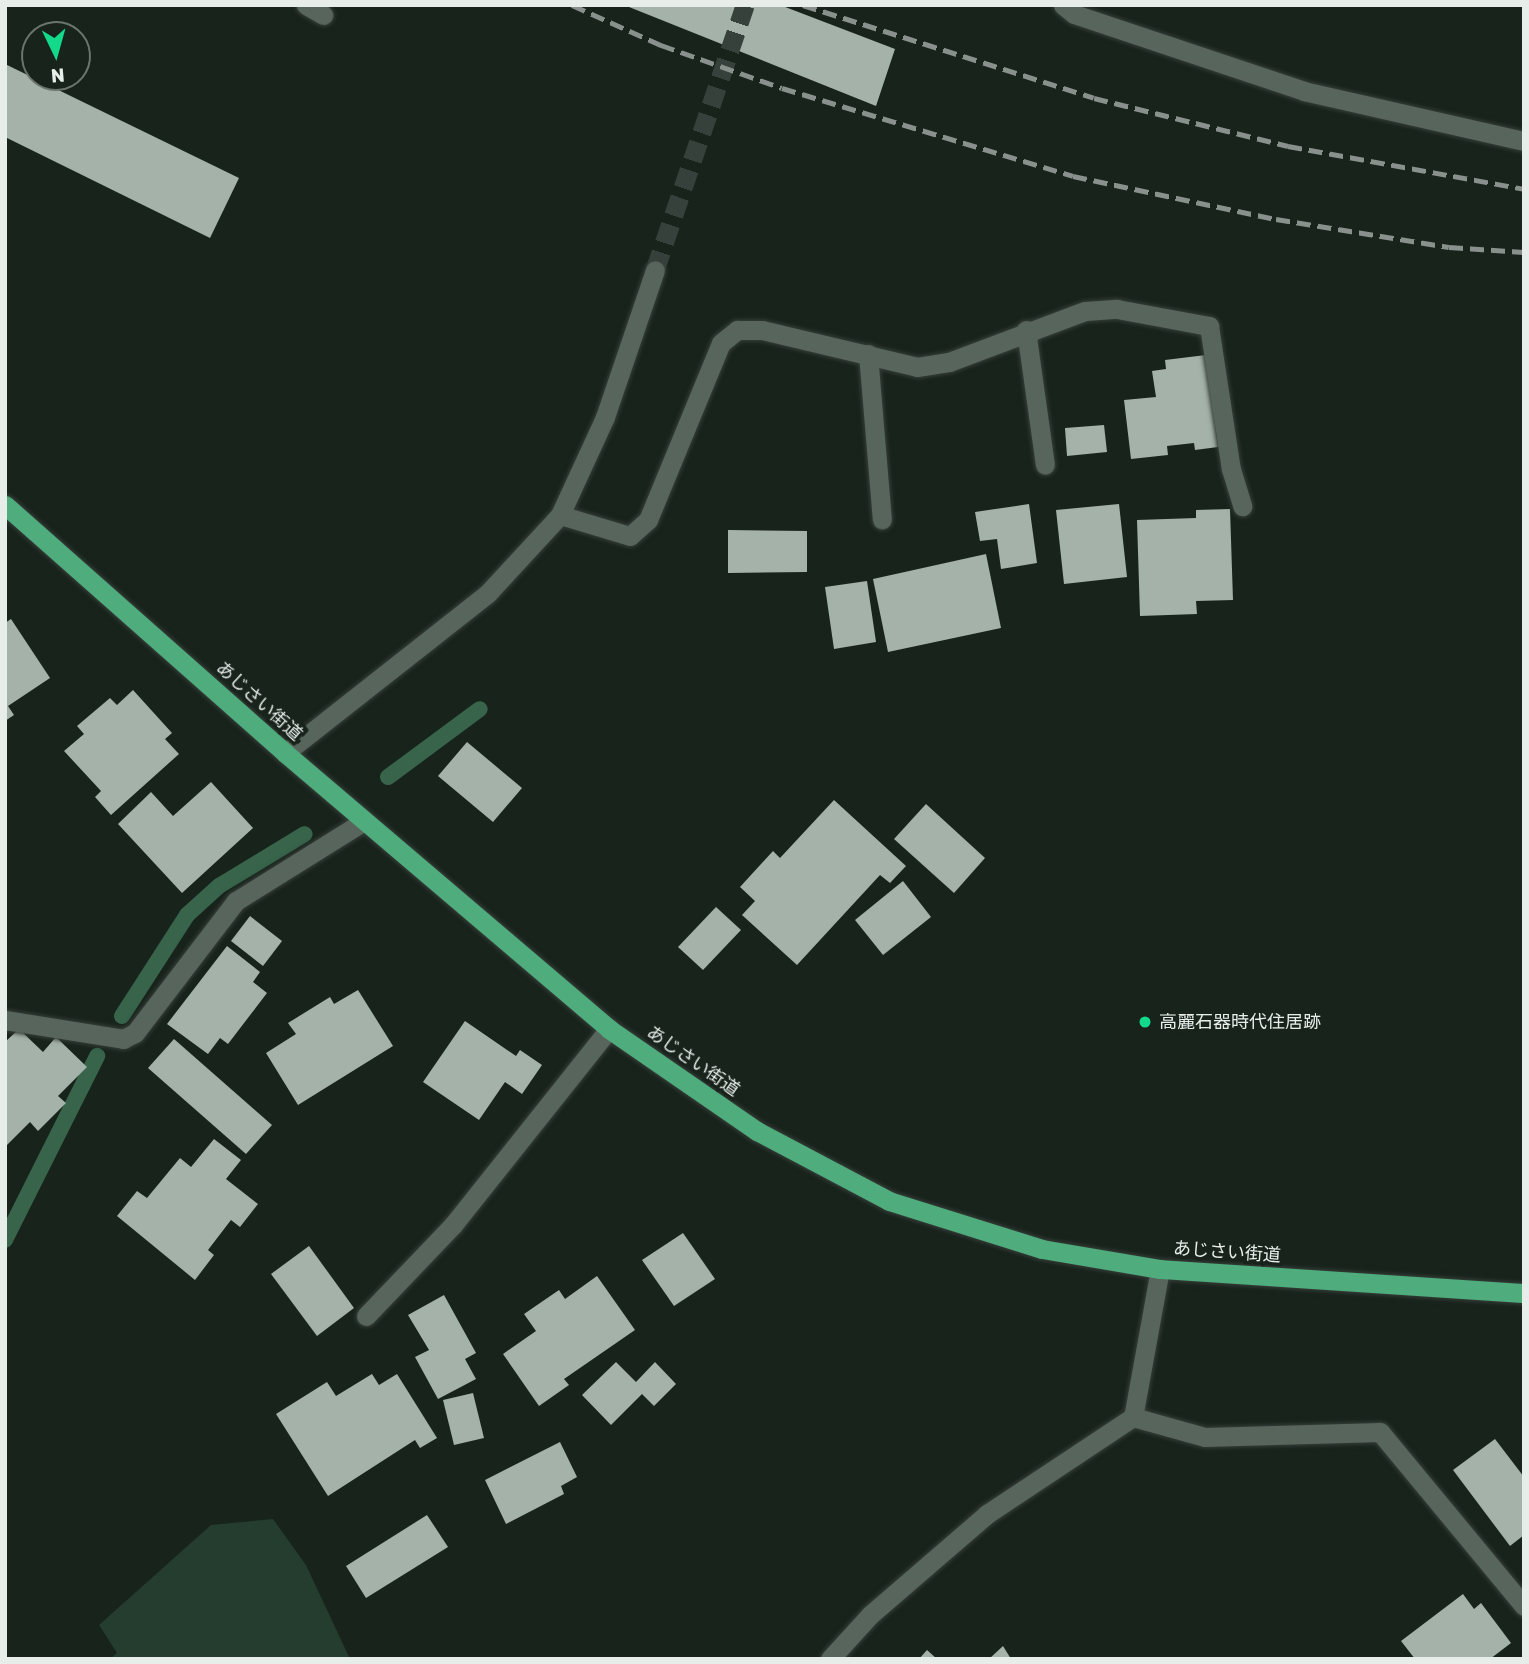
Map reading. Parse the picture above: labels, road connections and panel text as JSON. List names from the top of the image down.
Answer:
{
  "streets": {
    "highway": ["あじさい街道"]
  },
  "places": ["高麗石器時代住居跡"],
  "north": "bottom"
}
